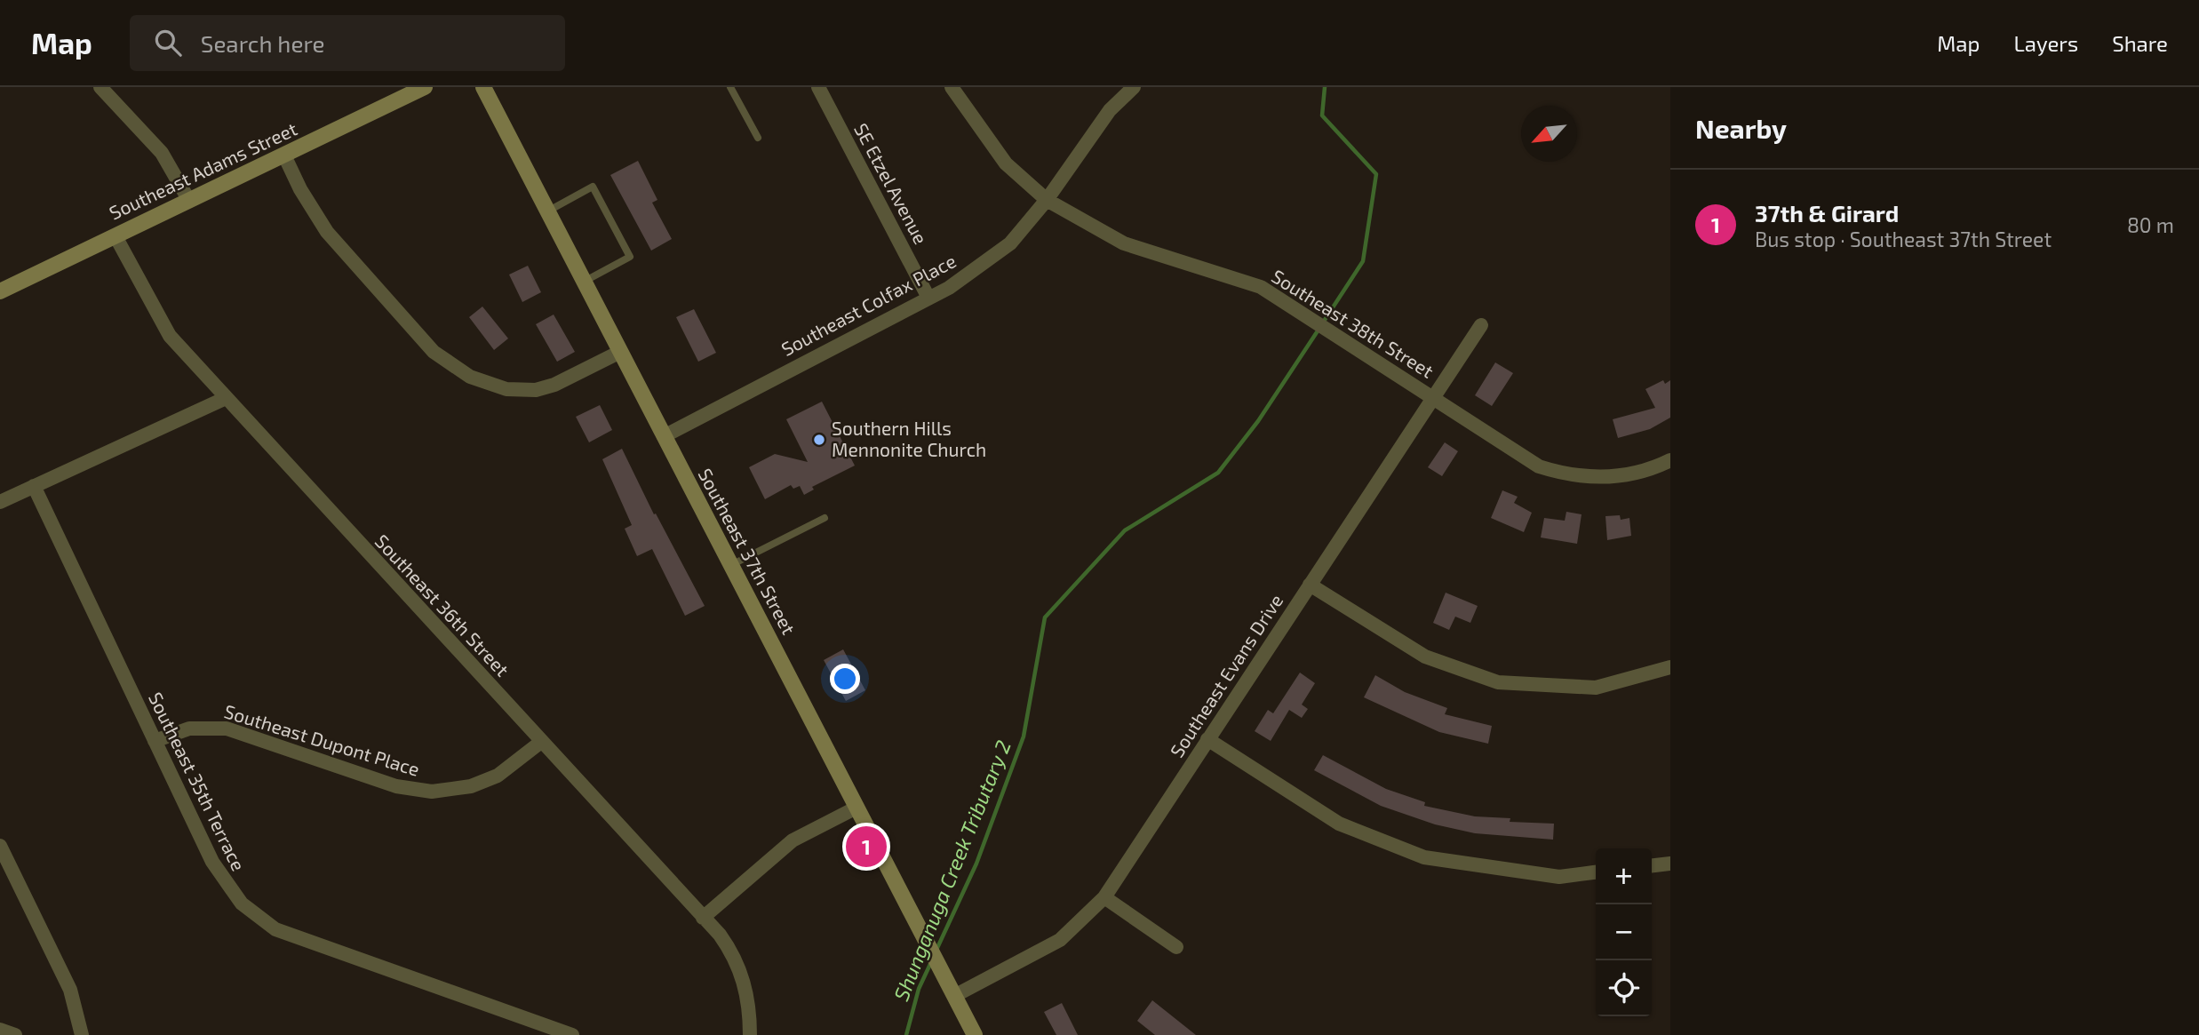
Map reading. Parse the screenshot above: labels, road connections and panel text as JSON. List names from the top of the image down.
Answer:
{
  "streets": {
    "main road": ["Southeast Adams Street", "Southeast 37th Street"],
    "street": [
      "SE Etzel Avenue",
      "Southeast Colfax Place",
      "Southeast 38th Street",
      "Southeast 36th Street",
      "Southeast Evans Drive",
      "Southeast Dupont Place",
      "Southeast 35th Terrace"
    ]
  },
  "crossings": [
    ["Southeast Adams Street", "Southeast 36th Street"],
    ["SE Etzel Avenue", "Southeast Colfax Place"],
    ["Southeast Colfax Place", "Southeast 38th Street"],
    ["Southeast Colfax Place", "Southeast 37th Street"],
    ["Southeast 38th Street", "Southeast Evans Drive"],
    ["Southeast 37th Street", "Southeast Evans Drive"],
    ["Southeast 36th Street", "Southeast Dupont Place"],
    ["Southeast Dupont Place", "Southeast 35th Terrace"]
  ],
  "water": ["Shunganuga Creek Tributary 2"],
  "places": ["Southern Hills Mennonite Church"],
  "north": "bottom left",
  "page": {
    "header": "Map",
    "search": "Search here",
    "nav": ["Map", "Layers", "Share"],
    "heading": "Nearby",
    "list": [
      {
        "mark": "1",
        "name": "37th & Girard",
        "note": "Bus stop · Southeast 37th Street",
        "value": "80 m"
      }
    ],
    "pins": "1",
    "map_buttons": ["+", "−"]
  }
}
